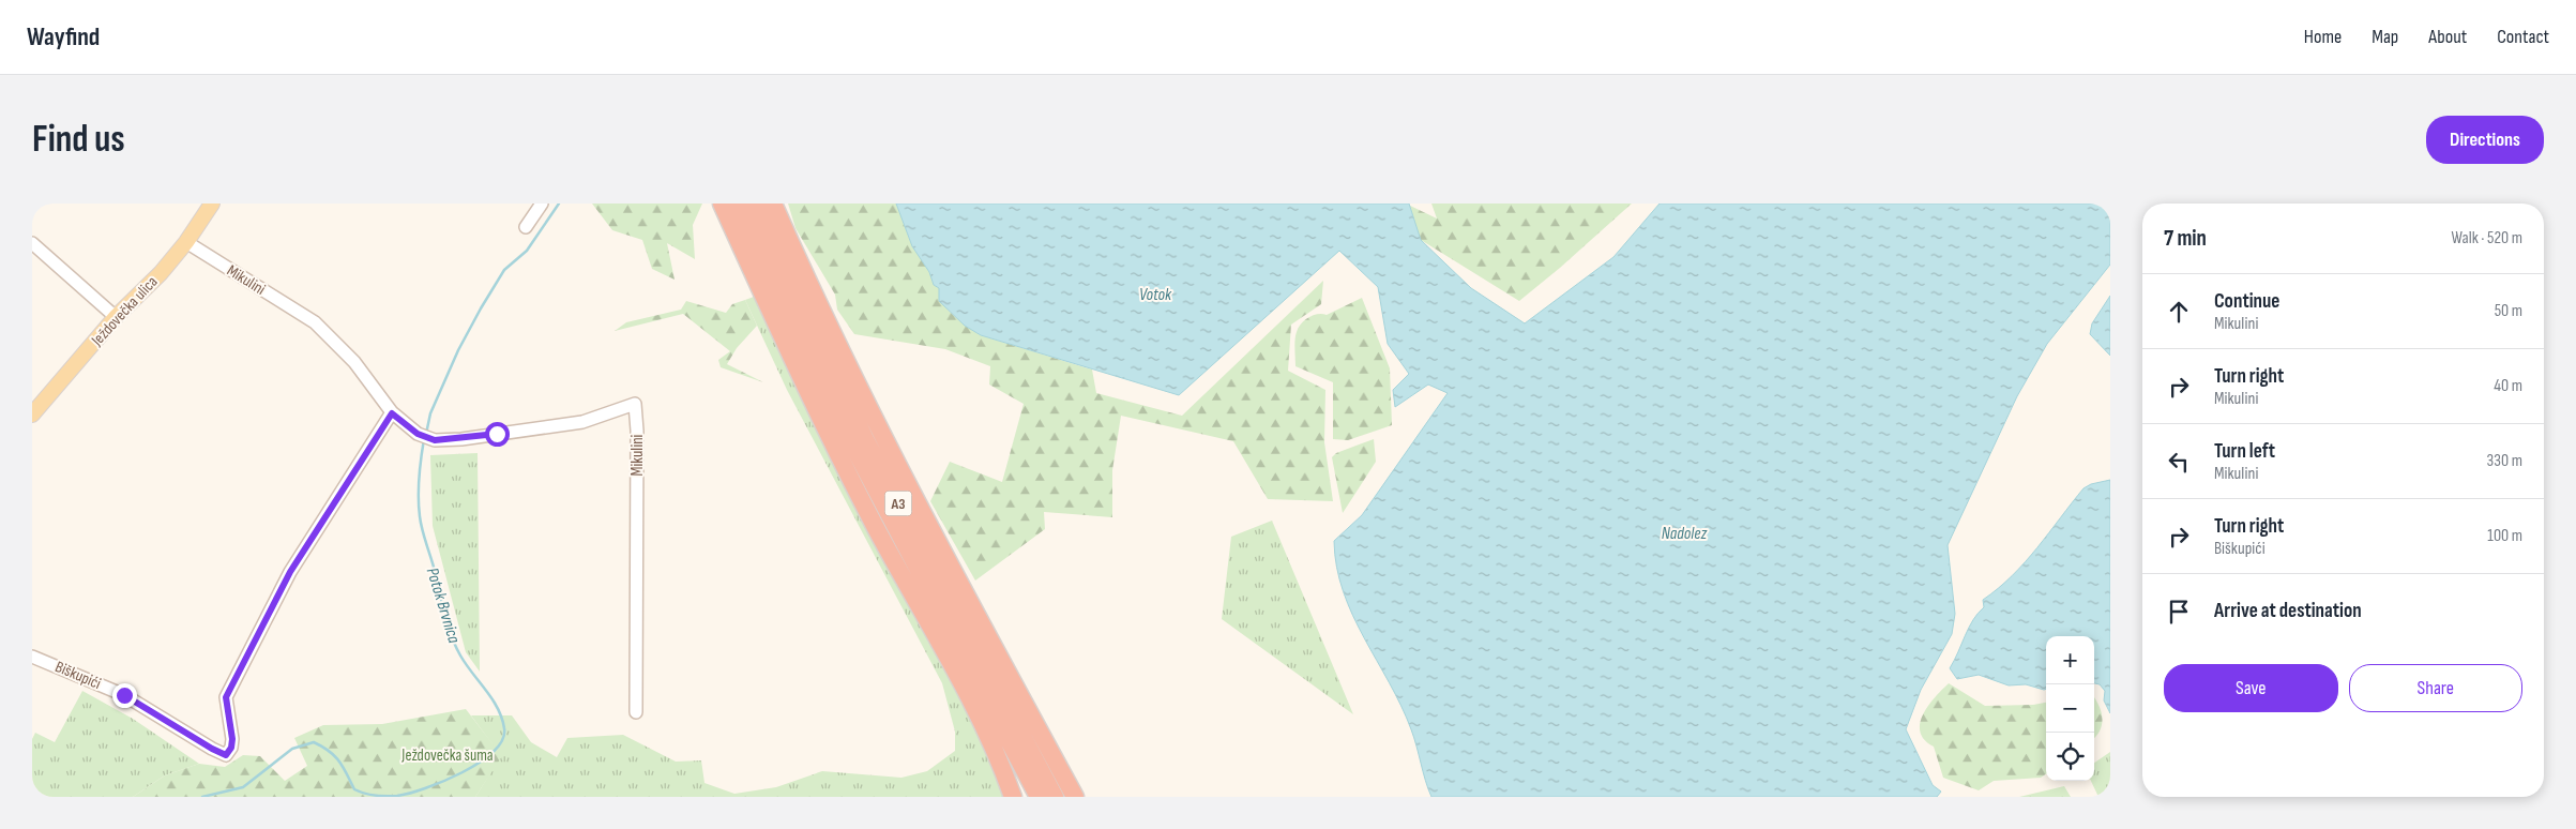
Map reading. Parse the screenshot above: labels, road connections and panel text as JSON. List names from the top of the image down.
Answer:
{
  "streets": {
    "highway": ["A3"],
    "main road": ["Ježdovečka ulica"],
    "street": ["Mikulini", "Biškupići"]
  },
  "crossings": [
    ["Mikulini", "Ježdovečka ulica"],
    ["Mikulini", "Biškupići"]
  ],
  "water": ["Votok", "Nadolez", "Potok Brvnica"],
  "parks": ["Ježdovečka šuma"],
  "page": {
    "header": "Wayfind",
    "nav": [
      "Home",
      "Map",
      "About",
      "Contact"
    ],
    "buttons": [
      "Directions",
      ["Save", "Share"]
    ],
    "title": "Find us",
    "heading": ["7 min", "Walk · 520 m"],
    "list": [
      ["Continue", "Mikulini", "50 m"],
      ["Turn right", "Mikulini", "40 m"],
      ["Turn left", "Mikulini", "330 m"],
      ["Turn right", "Biškupići", "100 m"],
      "Arrive at destination"
    ],
    "map_buttons": ["+", "−"]
  }
}
